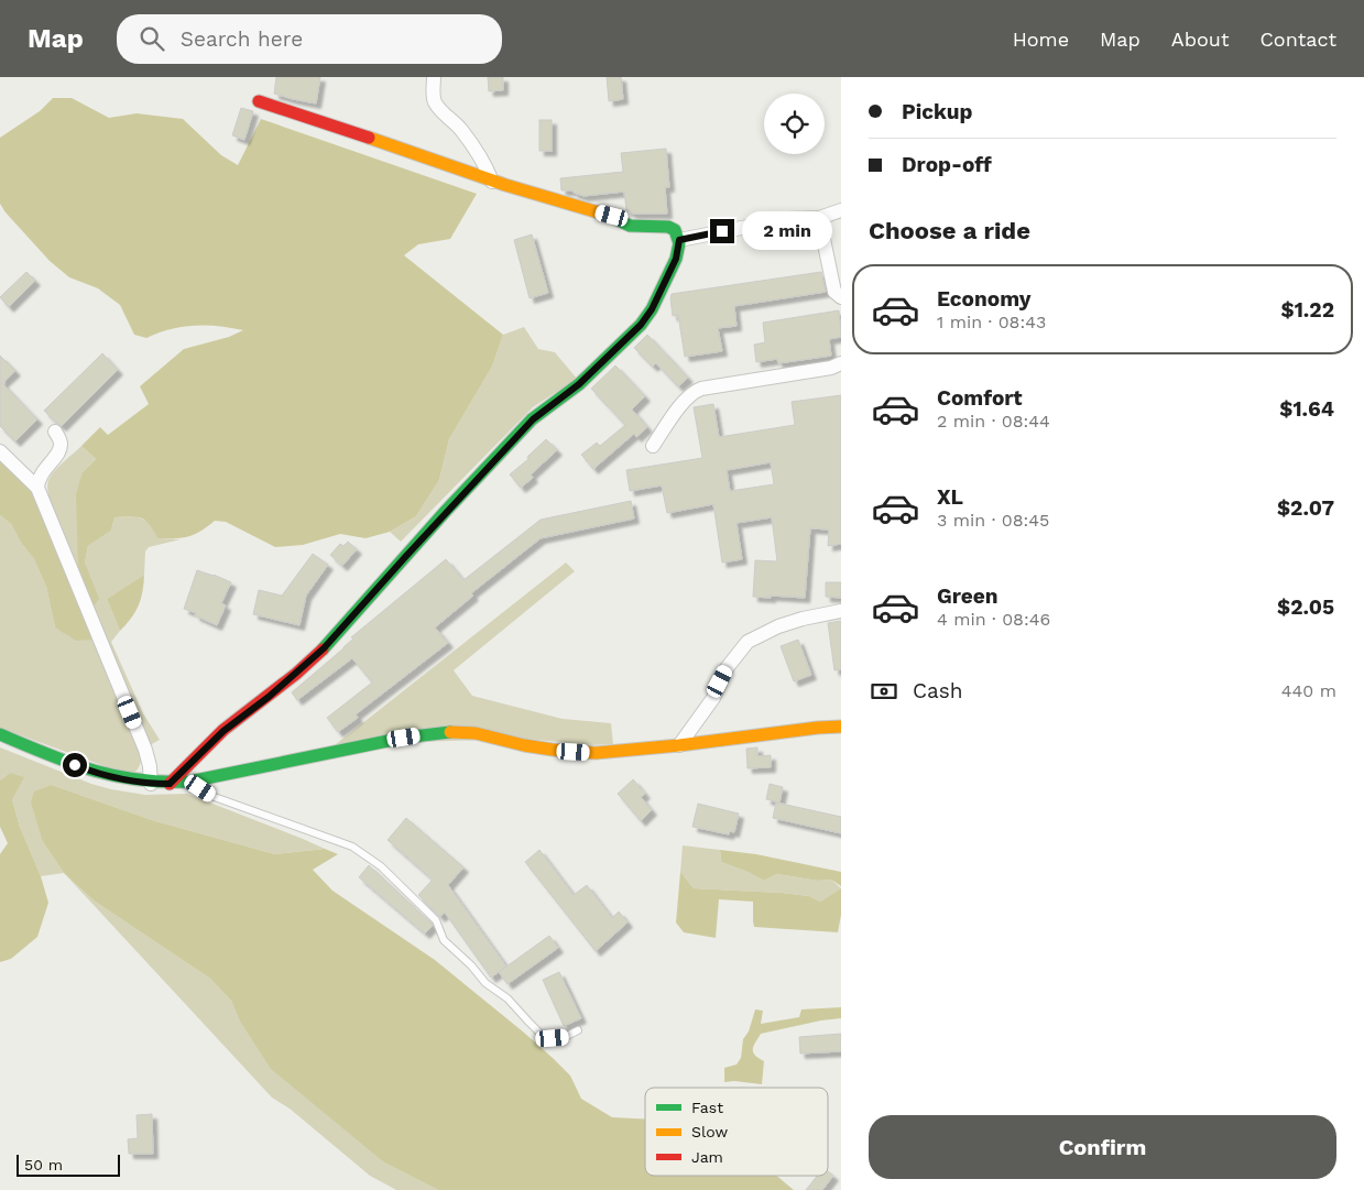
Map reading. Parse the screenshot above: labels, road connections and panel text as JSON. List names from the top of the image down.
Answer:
{
  "legend": ["Fast", "Slow", "Jam"],
  "scale_bar": "50 m",
  "page": {
    "header": "Map",
    "search": "Search here",
    "nav": [
      "Home",
      "Map",
      "About",
      "Contact"
    ],
    "banner": ["Pickup", "Drop-off"],
    "heading": "Choose a ride",
    "bubble": "2 min",
    "list": [
      {
        "name": "Economy",
        "note": "1 min · 08:43",
        "value": "$1.22"
      },
      {
        "name": "Comfort",
        "note": "2 min · 08:44",
        "value": "$1.64"
      },
      {
        "name": "XL",
        "note": "3 min · 08:45",
        "value": "$2.07"
      },
      {
        "name": "Green",
        "note": "4 min · 08:46",
        "value": "$2.05"
      }
    ],
    "pay": ["Cash", "440 m"],
    "buttons": "Confirm",
    "scale": "50 m"
  }
}
